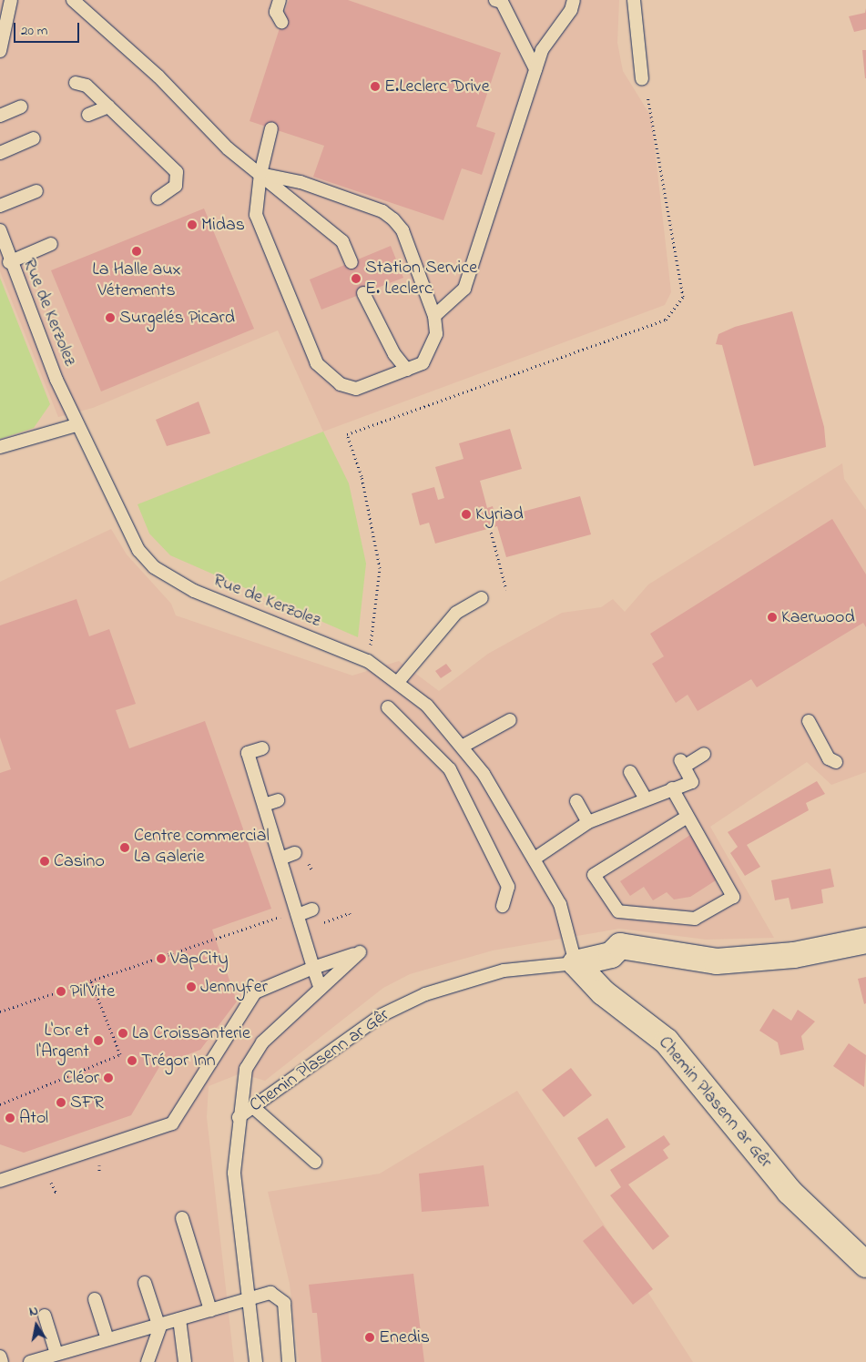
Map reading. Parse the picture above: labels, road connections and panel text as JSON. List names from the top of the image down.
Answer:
{
  "streets": {
    "street": ["Chemin Plasenn ar Gêr"],
    "lane": ["Rue de Kerzolez"]
  },
  "crossings": [
    ["Rue de Kerzolez", "Chemin Plasenn ar Gêr"]
  ],
  "places": [
    "E.Leclerc Drive",
    "Midas",
    "La Halle aux Vétements",
    "Station Service E. Leclerc",
    "Surgelés Picard",
    "Kyriad",
    "Kaerwood",
    "Centre commercial La Galerie",
    "Casino",
    "VapCity",
    "Jennyfer",
    "Pil'Vite",
    "La Croissanterie",
    "L'Or et l'Argent",
    "Trégor Inn",
    "Cléor",
    "SFR",
    "Atol",
    "Enedis"
  ],
  "scale_bar": "20 m",
  "north": "top"
}
